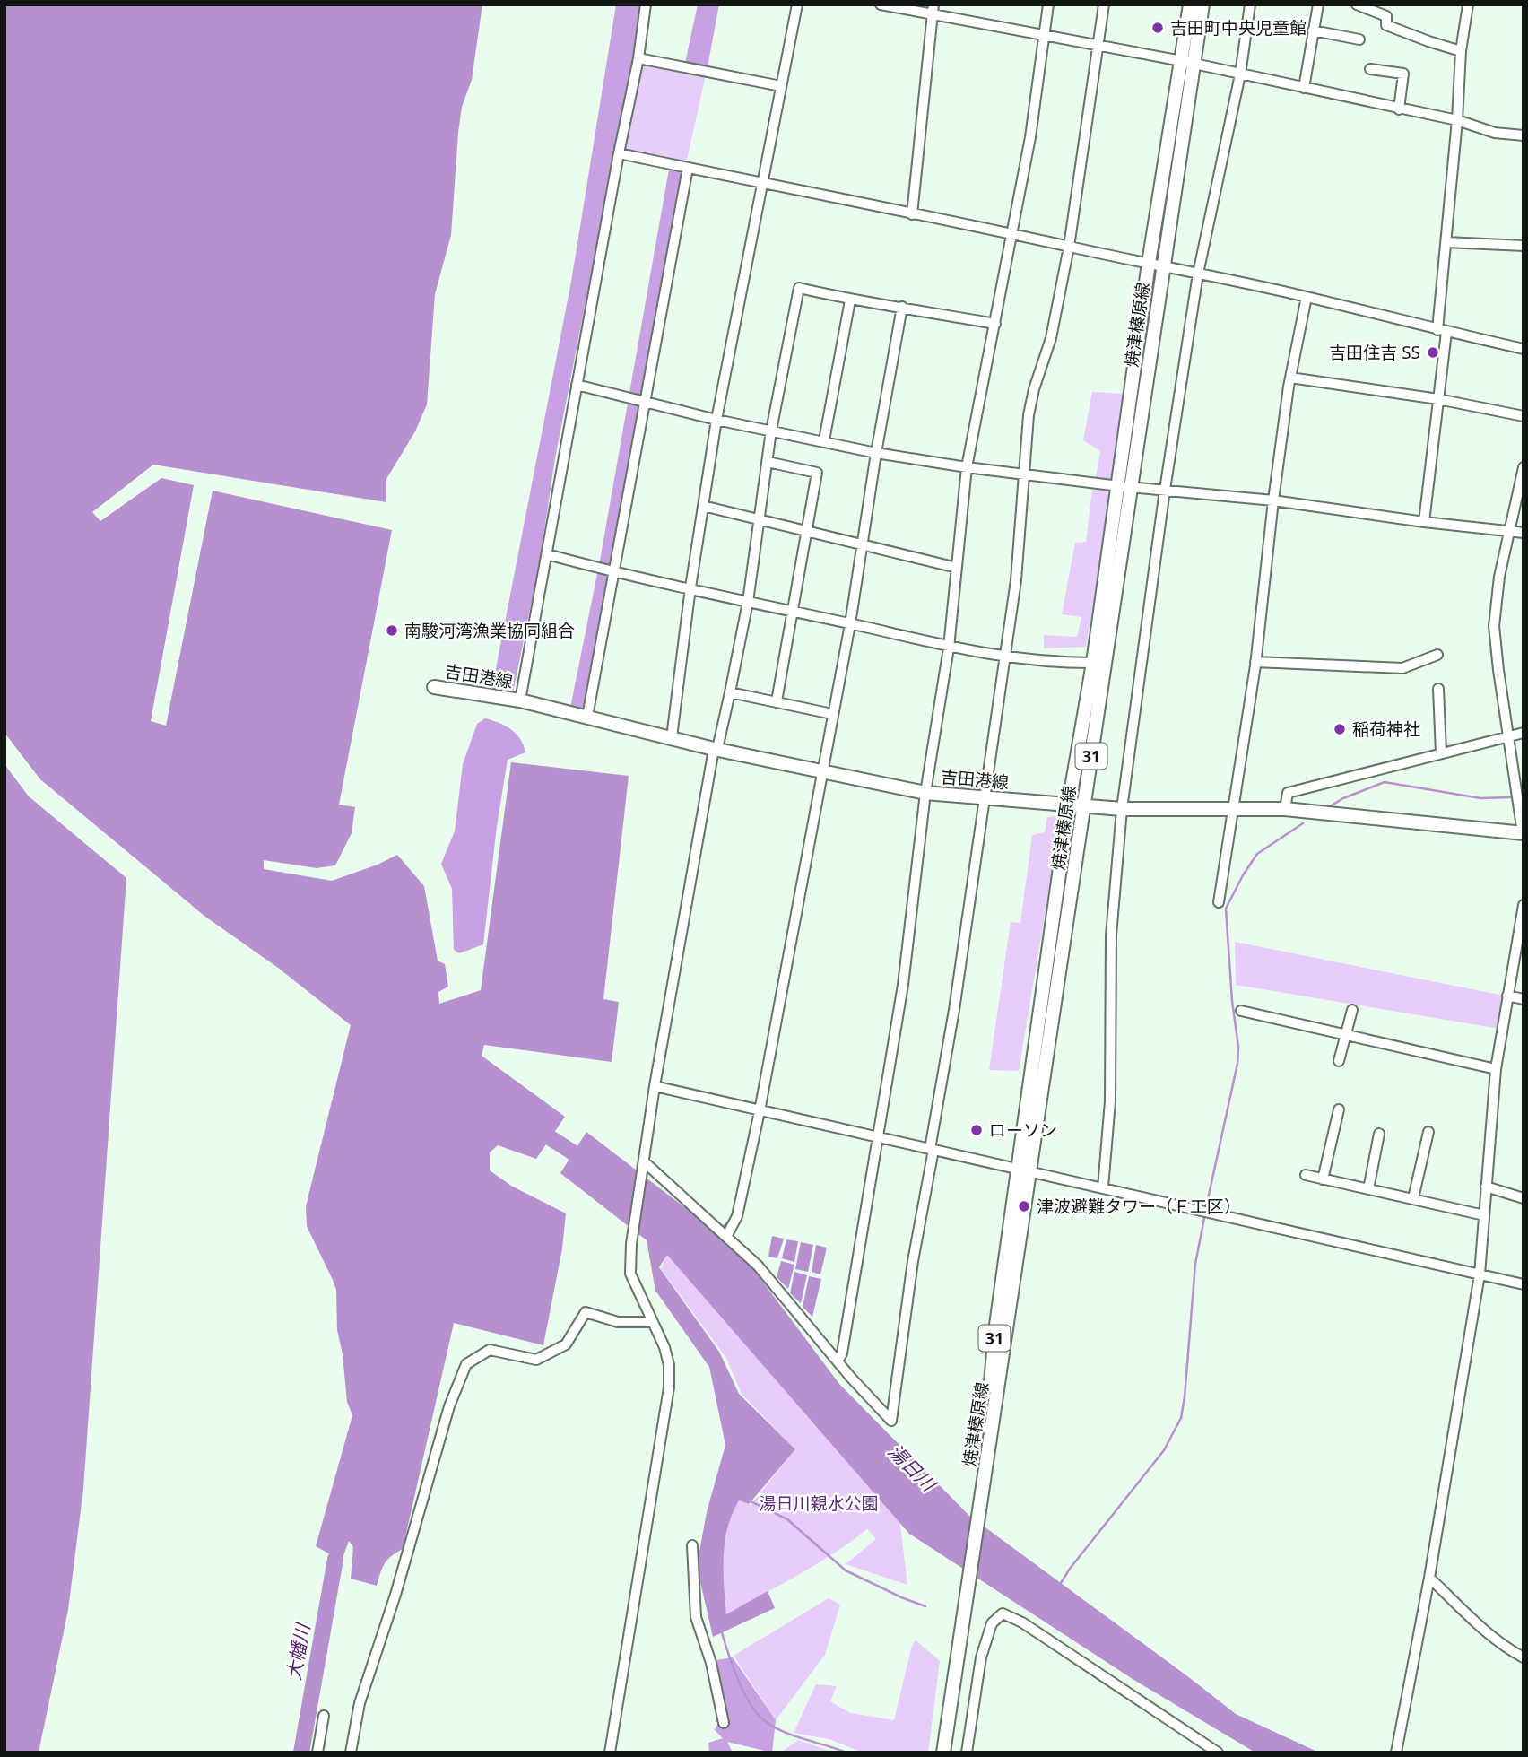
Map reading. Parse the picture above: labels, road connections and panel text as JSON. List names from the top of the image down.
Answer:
{
  "streets": {
    "main road": ["焼津榛原線", "吉田港線", "31"]
  },
  "crossings": [
    ["焼津榛原線", "吉田港線"]
  ],
  "water": ["湯日川", "大幡川"],
  "parks": ["湯日川親水公園"],
  "places": [
    "吉田町中央児童館",
    "吉田住吉 SS",
    "南駿河湾漁業協同組合",
    "稲荷神社",
    "ローソン",
    "津波避難タワー（Ｆ工区）"
  ]
}
